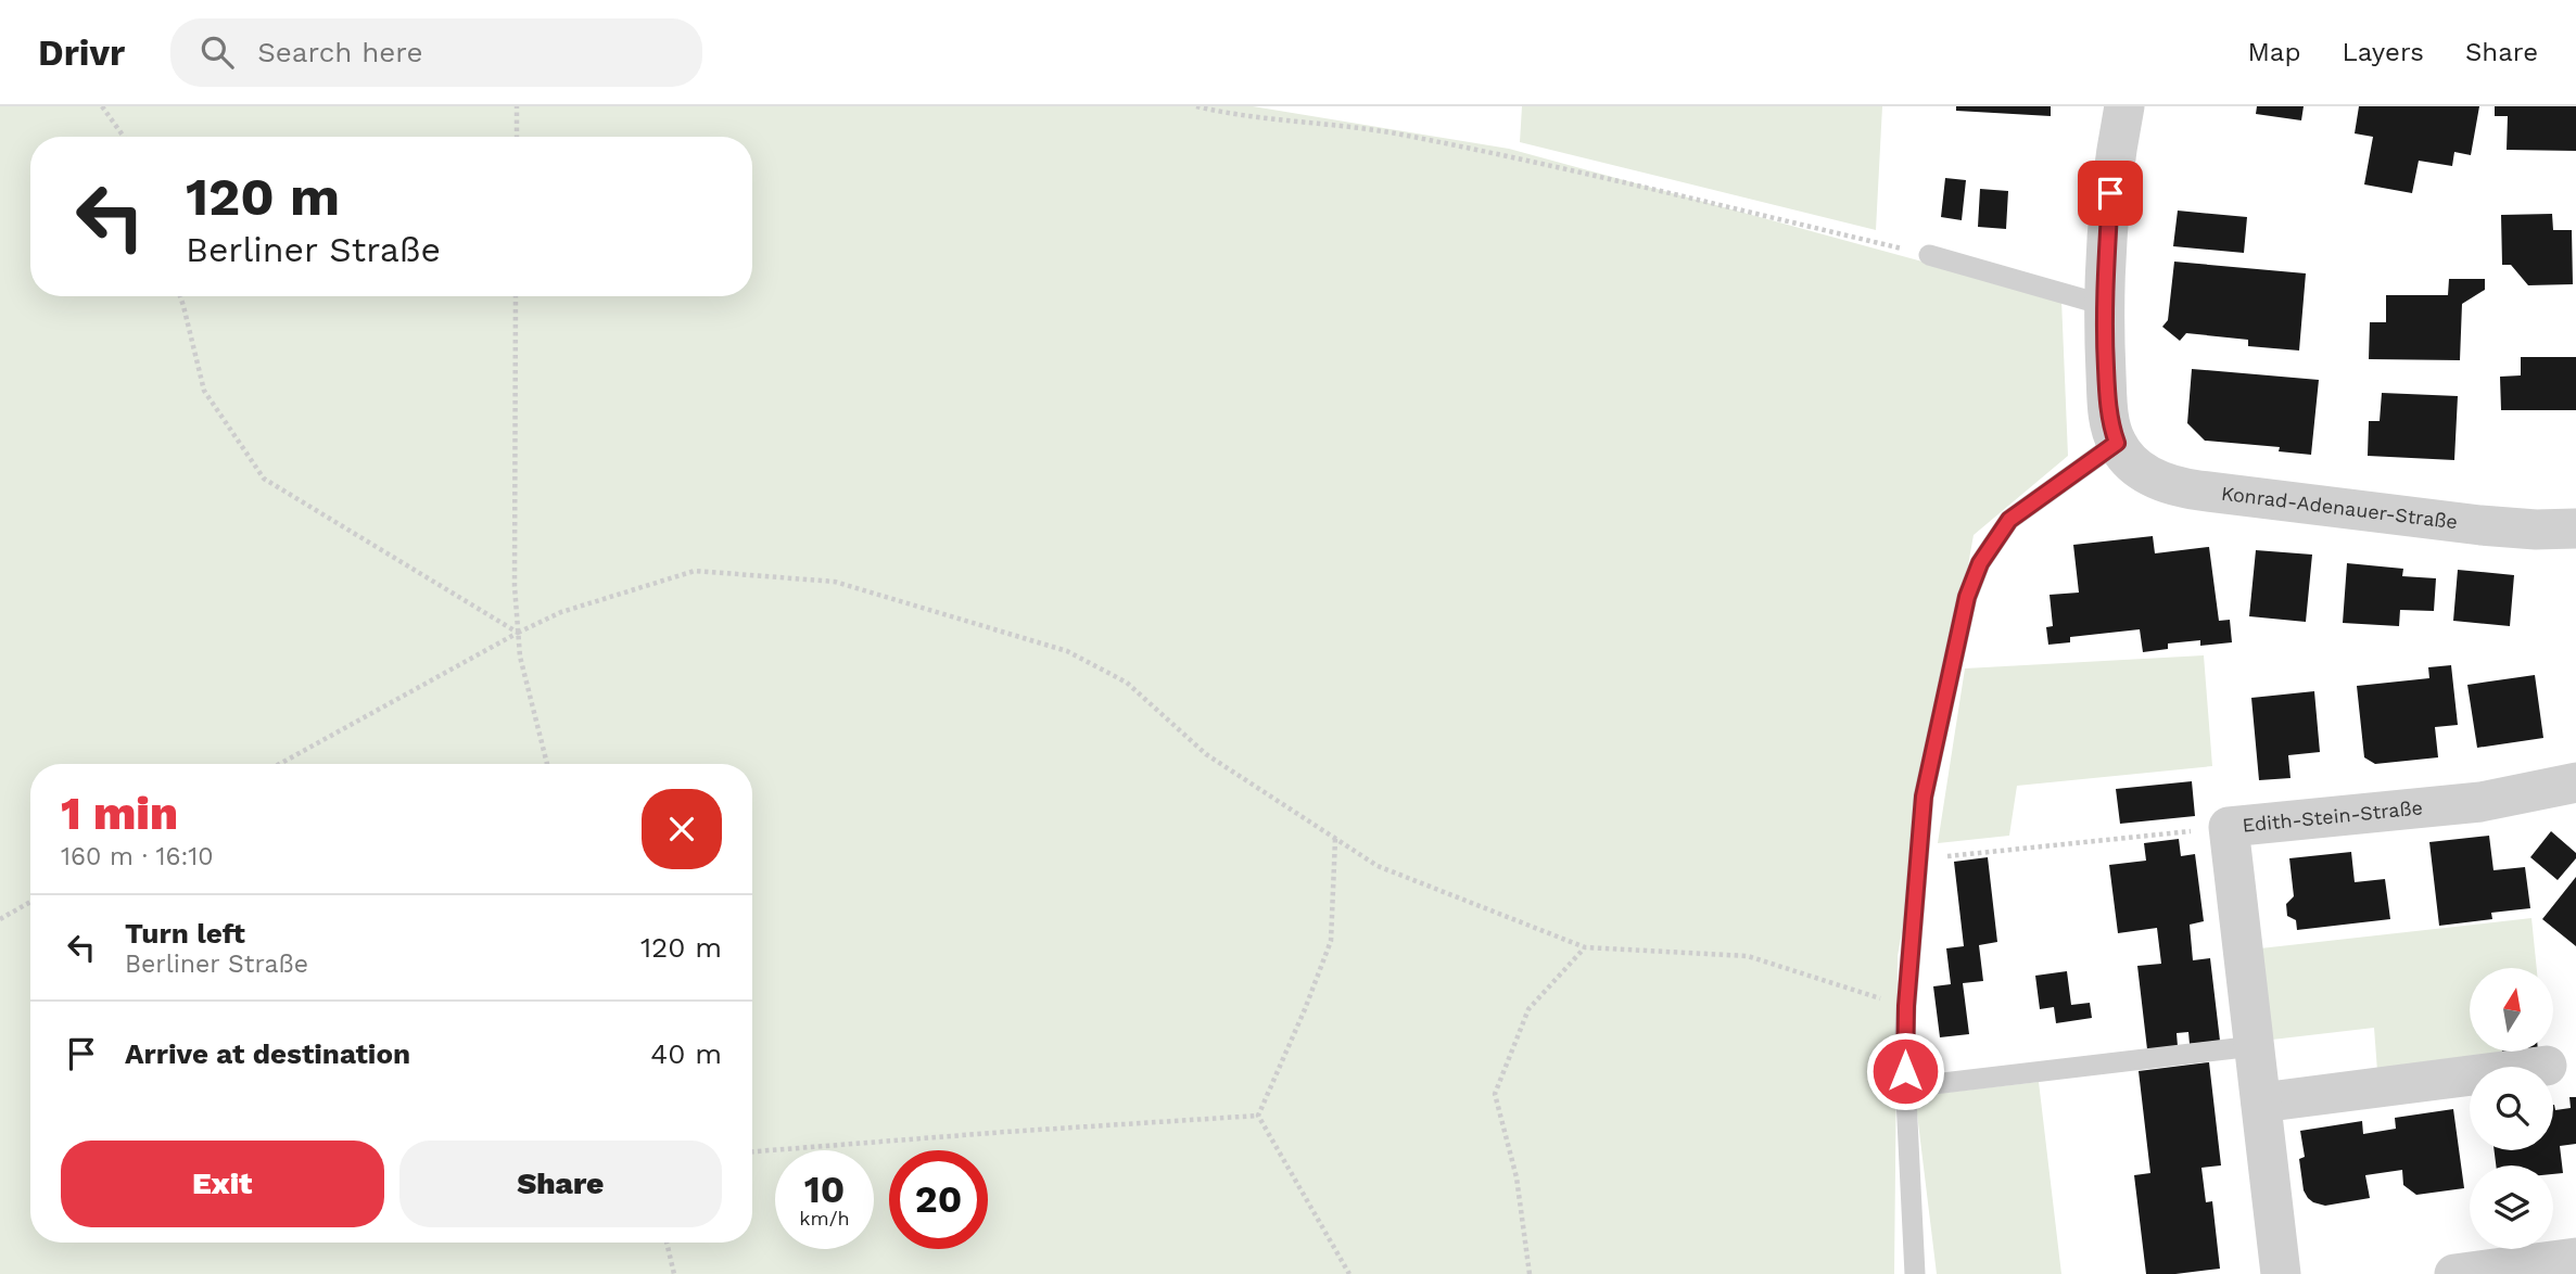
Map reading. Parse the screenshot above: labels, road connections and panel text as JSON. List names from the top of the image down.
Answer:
{
  "streets": {
    "street": ["Konrad-Adenauer-Straße", "Edith-Stein-Straße"]
  },
  "north": "top",
  "page": {
    "header": "Drivr",
    "search": "Search here",
    "nav": ["Map", "Layers", "Share"],
    "turn": ["120 m", "Berliner Straße"],
    "heading": ["1 min", "160 m · 16:10"],
    "list": [
      {
        "name": "Turn left",
        "note": "Berliner Straße",
        "value": "120 m"
      },
      {
        "name": "Arrive at destination",
        "value": "40 m"
      }
    ],
    "buttons": ["Exit", "Share"],
    "speed": "10 km/h",
    "limit": "20"
  }
}
